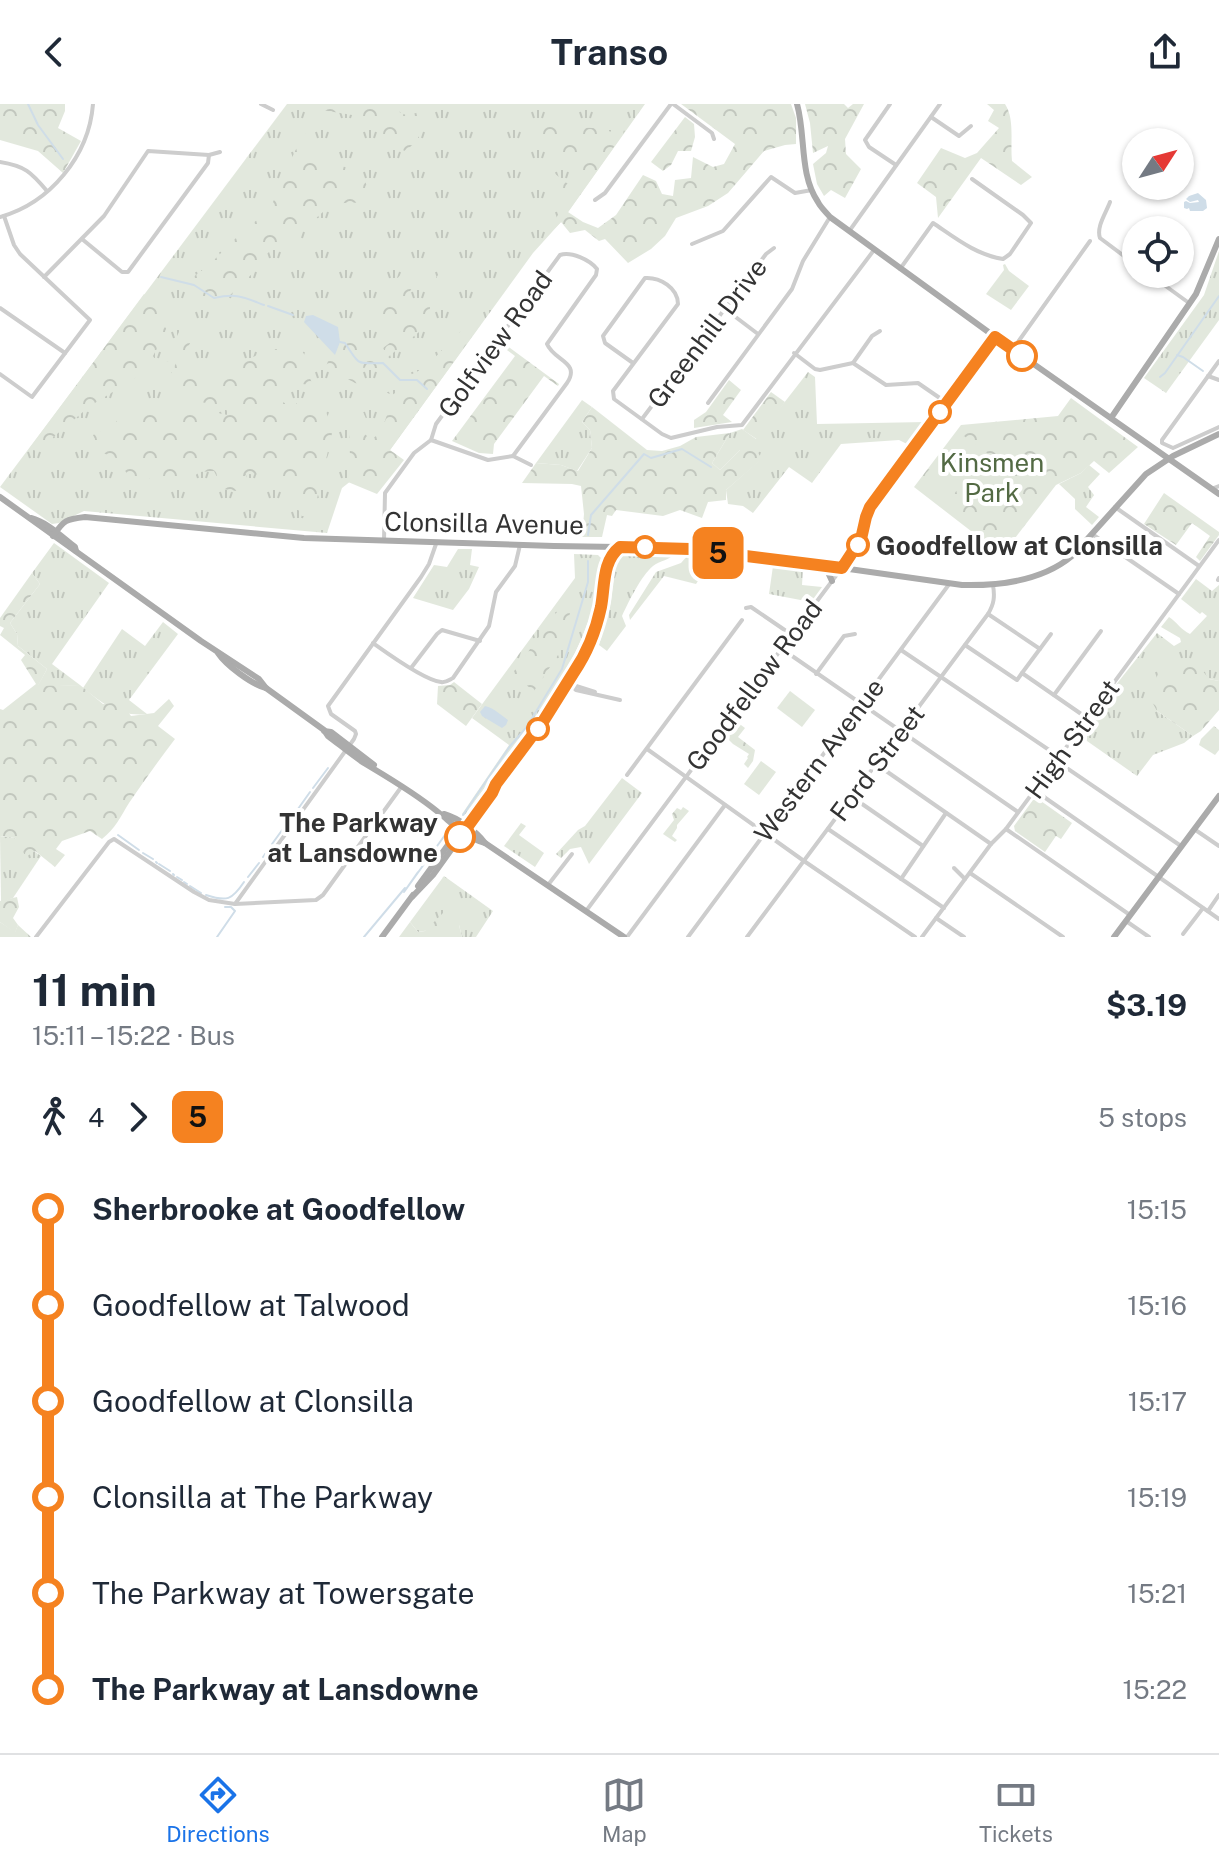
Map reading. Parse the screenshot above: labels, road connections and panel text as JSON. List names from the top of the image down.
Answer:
{
  "streets": {
    "main road": ["Clonsilla Avenue"],
    "street": [
      "Greenhill Drive",
      "Golfview Road",
      "Goodfellow Road",
      "High Street",
      "Western Avenue",
      "Ford Street"
    ]
  },
  "crossings": [
    ["Golfview Road", "Clonsilla Avenue"],
    ["Clonsilla Avenue", "Goodfellow Road"],
    ["Clonsilla Avenue", "Western Avenue"],
    ["Clonsilla Avenue", "Ford Street"]
  ],
  "parks": ["Kinsmen Park"],
  "places": ["Goodfellow at Clonsilla", "The Parkway at Lansdowne"],
  "lines": ["bus line 5"],
  "north": "top right",
  "page": {
    "header": "Transo",
    "on_map": "5",
    "heading": ["11 min", "15:11 – 15:22 · Bus", "$3.19"],
    "legs": ["4", "5", "5 stops"],
    "list": [
      {
        "name": "Sherbrooke at Goodfellow",
        "value": "15:15"
      },
      {
        "name": "Goodfellow at Talwood",
        "value": "15:16"
      },
      {
        "name": "Goodfellow at Clonsilla",
        "value": "15:17"
      },
      {
        "name": "Clonsilla at The Parkway",
        "value": "15:19"
      },
      {
        "name": "The Parkway at Towersgate",
        "value": "15:21"
      },
      {
        "name": "The Parkway at Lansdowne",
        "value": "15:22"
      }
    ],
    "tabs": ["Directions", "Map", "Tickets"]
  }
}
